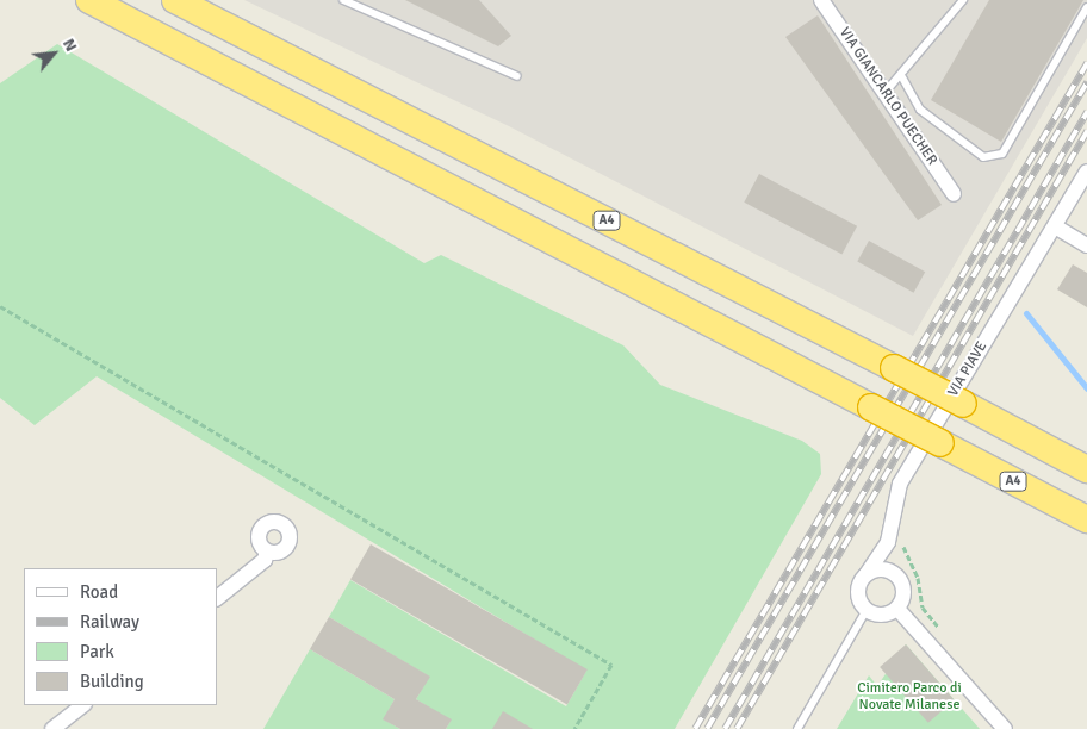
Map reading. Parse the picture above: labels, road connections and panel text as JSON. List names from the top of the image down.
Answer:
{
  "streets": {
    "highway": ["A4"],
    "street": ["VIA GIANCARLO PUECHER", "VIA PIAVE"]
  },
  "parks": ["Cimitero Parco di Novate Milanese"],
  "legend": [
    "Road",
    "Railway",
    "Park",
    "Building"
  ],
  "north": "top right"
}
